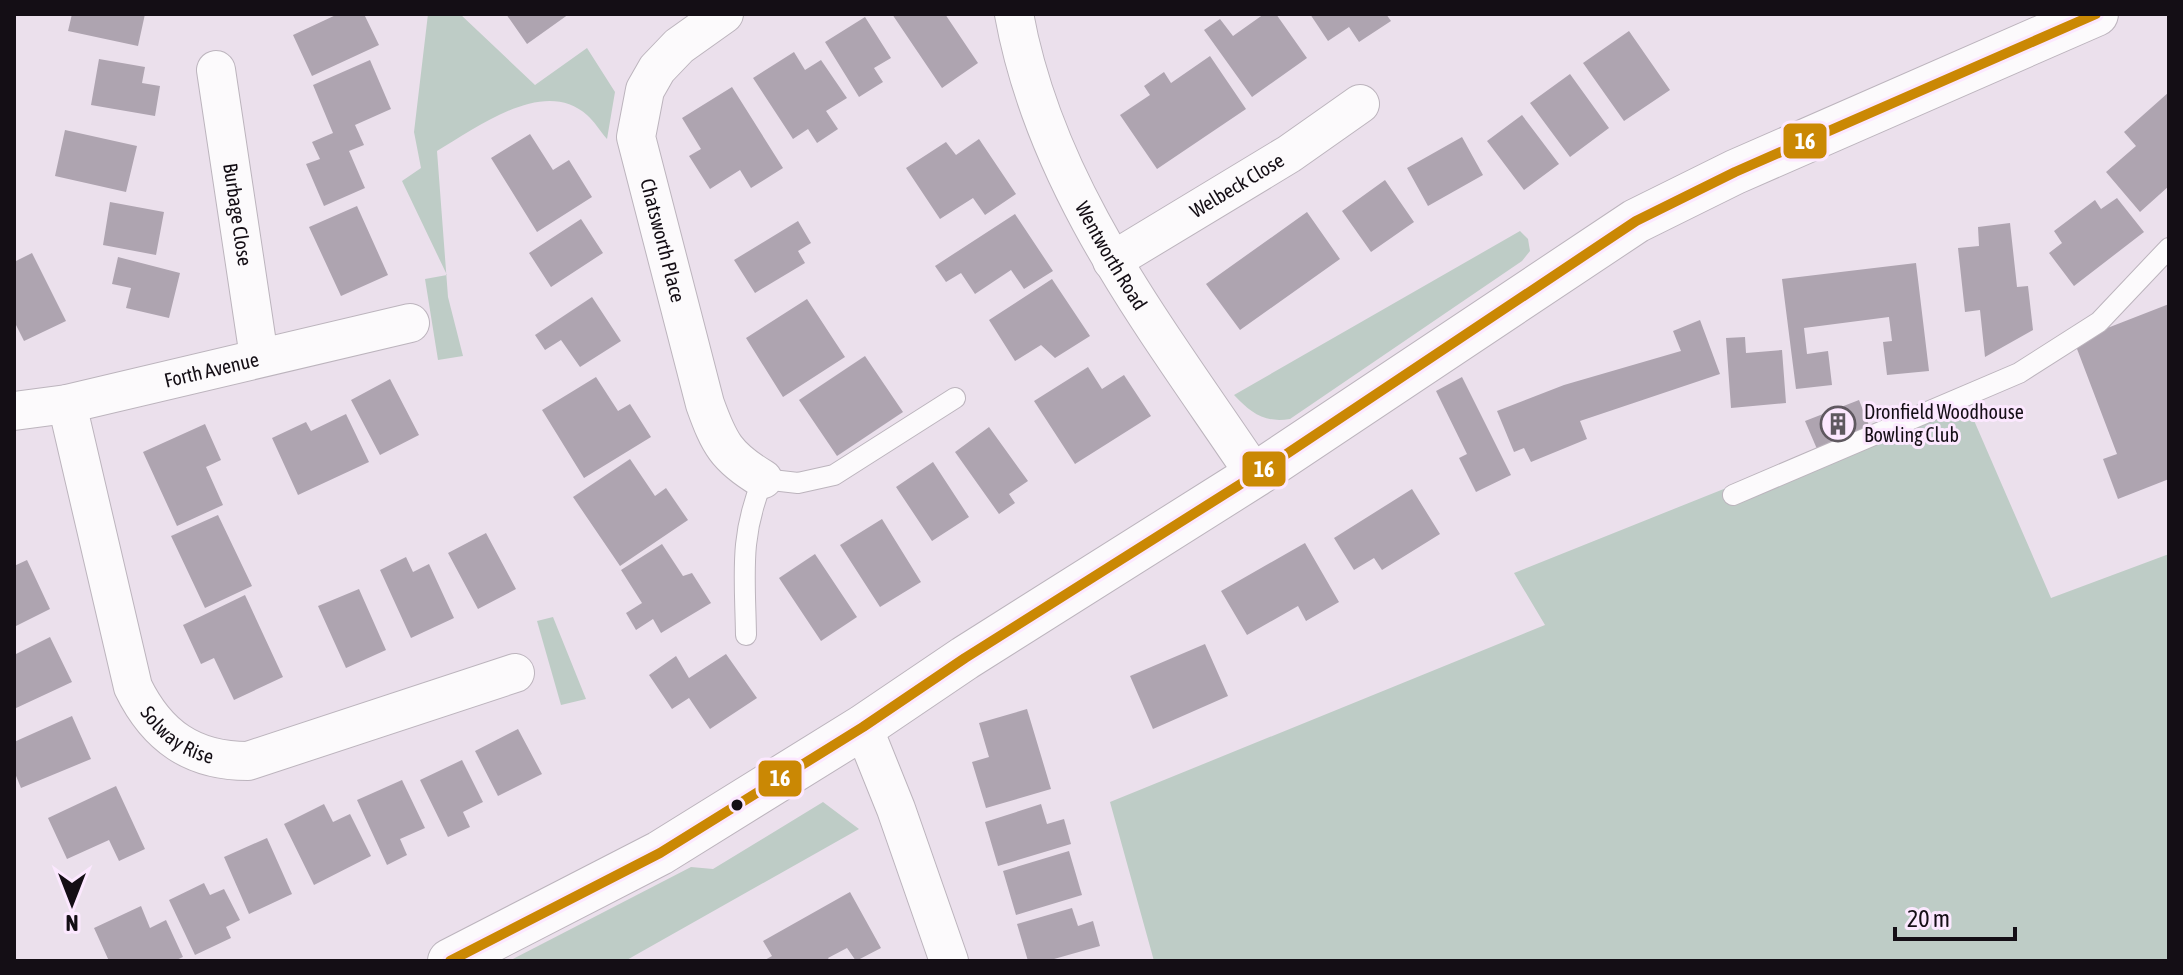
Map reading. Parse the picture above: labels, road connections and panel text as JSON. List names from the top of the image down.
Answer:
{
  "streets": {
    "street": [
      "Welbeck Close",
      "Burbage Close",
      "Chatsworth Place",
      "Wentworth Road",
      "Forth Avenue",
      "Solway Rise"
    ]
  },
  "crossings": [
    ["Welbeck Close", "Wentworth Road"],
    ["Burbage Close", "Forth Avenue"],
    ["Forth Avenue", "Solway Rise"]
  ],
  "places": {
    "building": ["Dronfield Woodhouse Bowling Club"]
  },
  "lines": ["transit line 16"],
  "scale_bar": "20 m",
  "north": "bottom"
}
